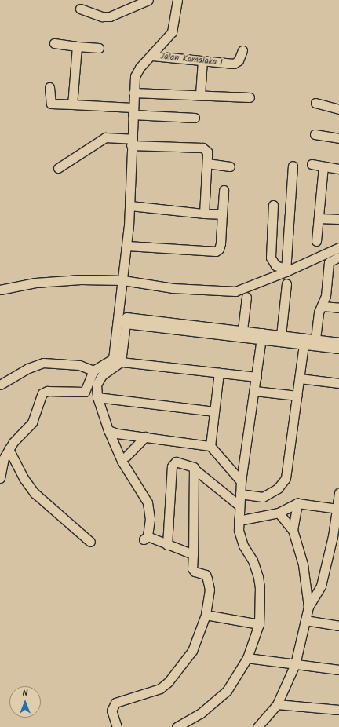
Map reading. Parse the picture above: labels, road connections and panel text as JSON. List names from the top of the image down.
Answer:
{
  "streets": {
    "street": ["Jalan Kamalaka I"]
  },
  "north": "top"
}
